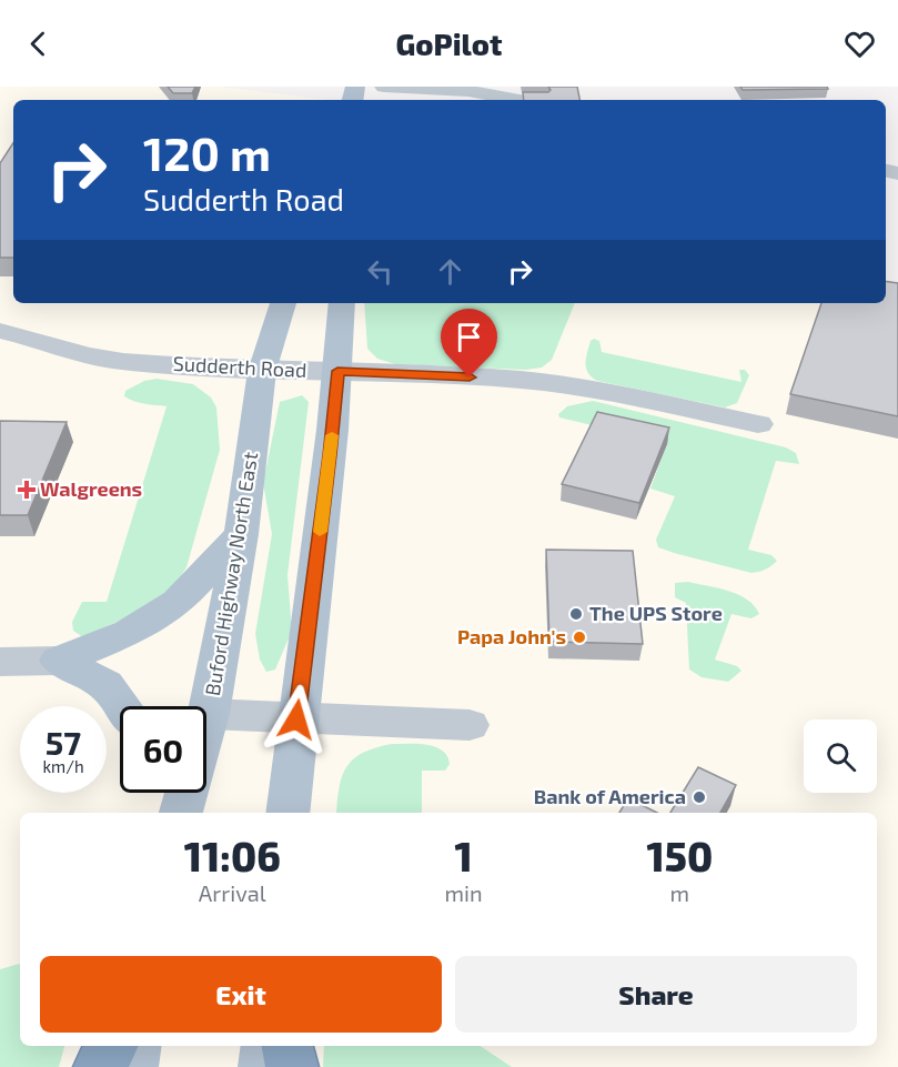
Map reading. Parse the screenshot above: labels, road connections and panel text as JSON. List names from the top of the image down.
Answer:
{
  "streets": {
    "main road": ["Buford Highway North East"],
    "street": ["Sudderth Road"]
  },
  "crossings": [
    ["Sudderth Road", "Buford Highway North East"]
  ],
  "places": {
    "health": ["Walgreens"],
    "other": ["The UPS Store", "Papa John's", "Bank of America"]
  },
  "page": {
    "header": "GoPilot",
    "turn": ["120 m", "Sudderth Road"],
    "speed": "57 km/h",
    "limit": "60",
    "eta": [
      "11:06",
      "Arrival",
      "1",
      "min",
      "150",
      "m"
    ],
    "buttons": ["Exit", "Share"]
  }
}
